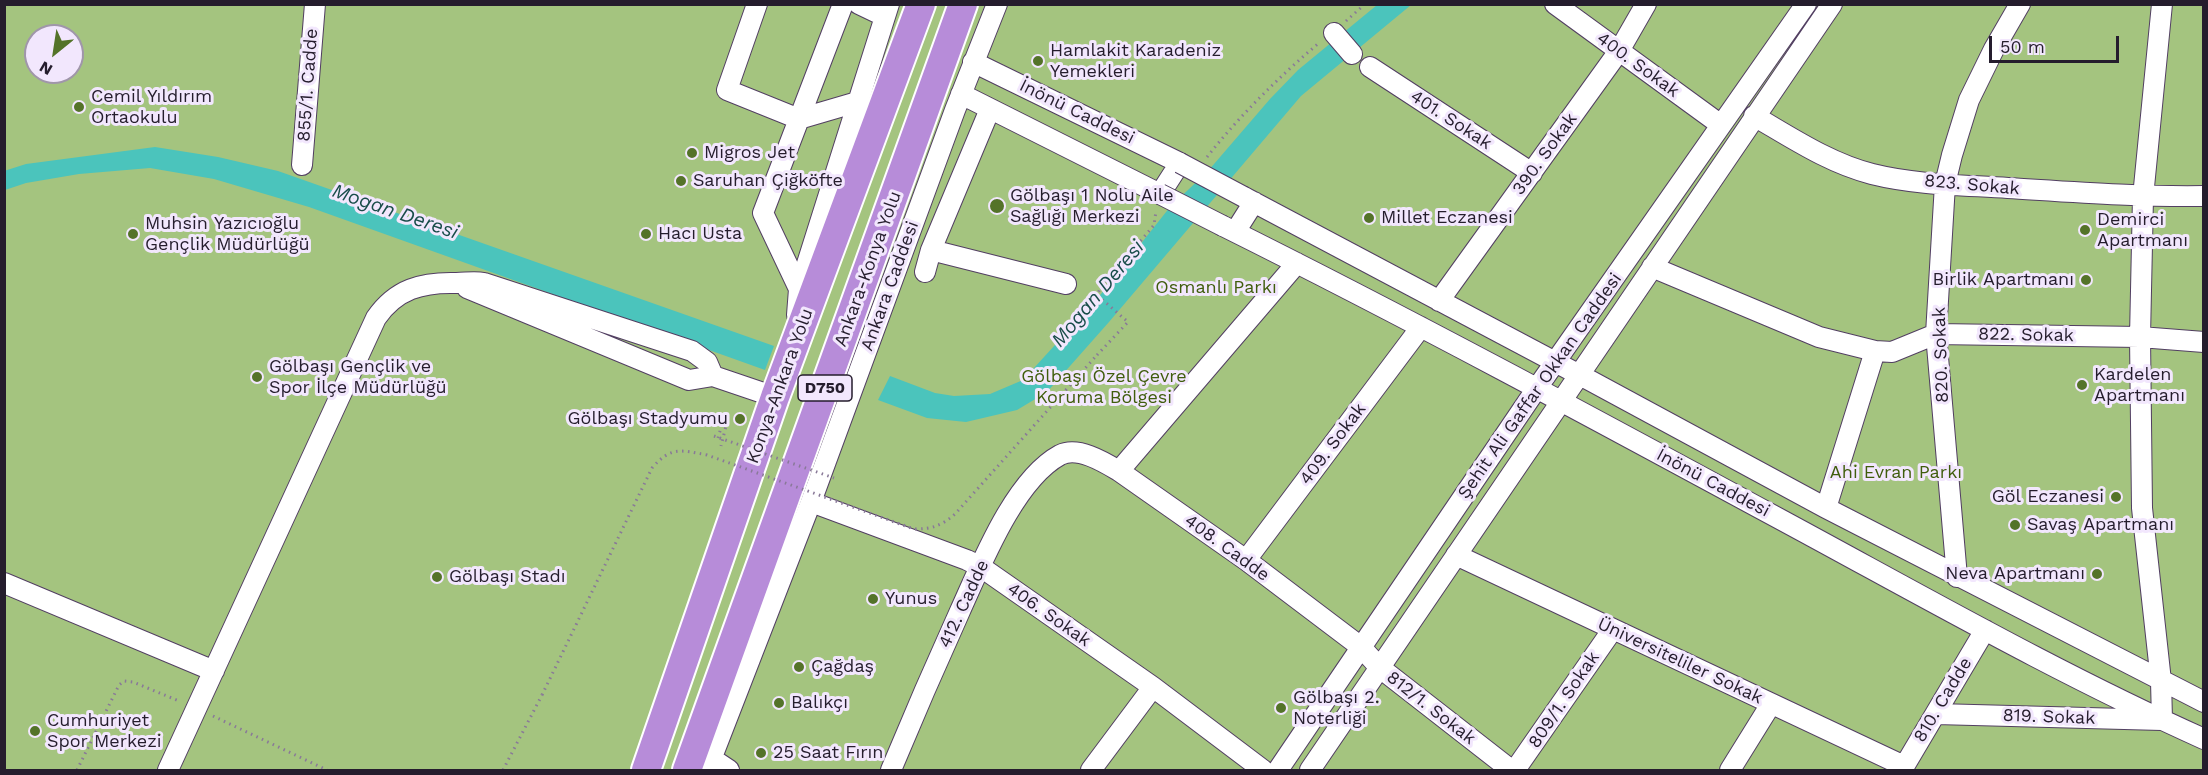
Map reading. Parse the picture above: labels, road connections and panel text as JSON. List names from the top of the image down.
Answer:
{
  "streets": {
    "highway": ["Ankara-Konya Yolu", "Konya-Ankara Yolu", "D750"],
    "street": [
      "400. Sokak",
      "855/1. Cadde",
      "İnönü Caddesi",
      "401. Sokak",
      "390. Sokak",
      "823. Sokak",
      "Ankara Caddesi",
      "822. Sokak",
      "820. Sokak",
      "Şehit Ali Gaffar Okkan Caddesi",
      "409. Sokak",
      "408. Cadde",
      "412. Cadde",
      "406. Sokak",
      "Üniversiteliler Sokak",
      "809/1. Sokak",
      "810. Cadde",
      "812/1. Sokak",
      "819. Sokak"
    ]
  },
  "crossings": [
    ["400. Sokak", "390. Sokak"],
    ["400. Sokak", "Şehit Ali Gaffar Okkan Caddesi"],
    ["İnönü Caddesi", "390. Sokak"],
    ["İnönü Caddesi", "Ankara Caddesi"],
    ["İnönü Caddesi", "820. Sokak"],
    ["İnönü Caddesi", "Şehit Ali Gaffar Okkan Caddesi"],
    ["İnönü Caddesi", "409. Sokak"],
    ["İnönü Caddesi", "810. Cadde"],
    ["İnönü Caddesi", "819. Sokak"],
    ["401. Sokak", "390. Sokak"],
    ["823. Sokak", "820. Sokak"],
    ["823. Sokak", "Şehit Ali Gaffar Okkan Caddesi"],
    ["Ankara-Konya Yolu", "Ankara Caddesi"],
    ["Ankara Caddesi", "406. Sokak"],
    ["822. Sokak", "820. Sokak"],
    ["822. Sokak", "Şehit Ali Gaffar Okkan Caddesi"],
    ["Konya-Ankara Yolu", "D750"],
    ["Şehit Ali Gaffar Okkan Caddesi", "408. Cadde"],
    ["Şehit Ali Gaffar Okkan Caddesi", "Üniversiteliler Sokak"],
    ["Şehit Ali Gaffar Okkan Caddesi", "812/1. Sokak"],
    ["409. Sokak", "408. Cadde"],
    ["408. Cadde", "412. Cadde"],
    ["408. Cadde", "812/1. Sokak"],
    ["412. Cadde", "406. Sokak"],
    ["Üniversiteliler Sokak", "809/1. Sokak"],
    ["Üniversiteliler Sokak", "810. Cadde"],
    ["809/1. Sokak", "812/1. Sokak"],
    ["810. Cadde", "819. Sokak"]
  ],
  "water": ["Mogan Deresi"],
  "parks": ["Osmanlı Parkı", "Gölbaşı Özel Çevre Koruma Bölgesi", "Ahi Evran Parkı"],
  "places": [
    "Hamlakit Karadeniz Yemekleri",
    "Cemil Yıldırım Ortaokulu",
    "Migros Jet",
    "Saruhan Çiğköfte",
    "Gölbaşı 1 Nolu Aile Sağlığı Merkezi",
    "Millet Eczanesi",
    "Demirci Apartmanı",
    "Muhsin Yazıcıoğlu Gençlik Müdürlüğü",
    "Hacı Usta",
    "Birlik Apartmanı",
    "Gölbaşı Gençlik ve Spor İlçe Müdürlüğü",
    "Kardelen Apartmanı",
    "Gölbaşı Stadyumu",
    "Göl Eczanesi",
    "Savaş Apartmanı",
    "Neva Apartmanı",
    "Gölbaşı Stadı",
    "Yunus",
    "Çağdaş",
    "Balıkçı",
    "Gölbaşı 2. Noterliği",
    "Cumhuriyet Spor Merkezi",
    "25 Saat Fırın"
  ],
  "scale_bar": "50 m",
  "north": "bottom left"
}
